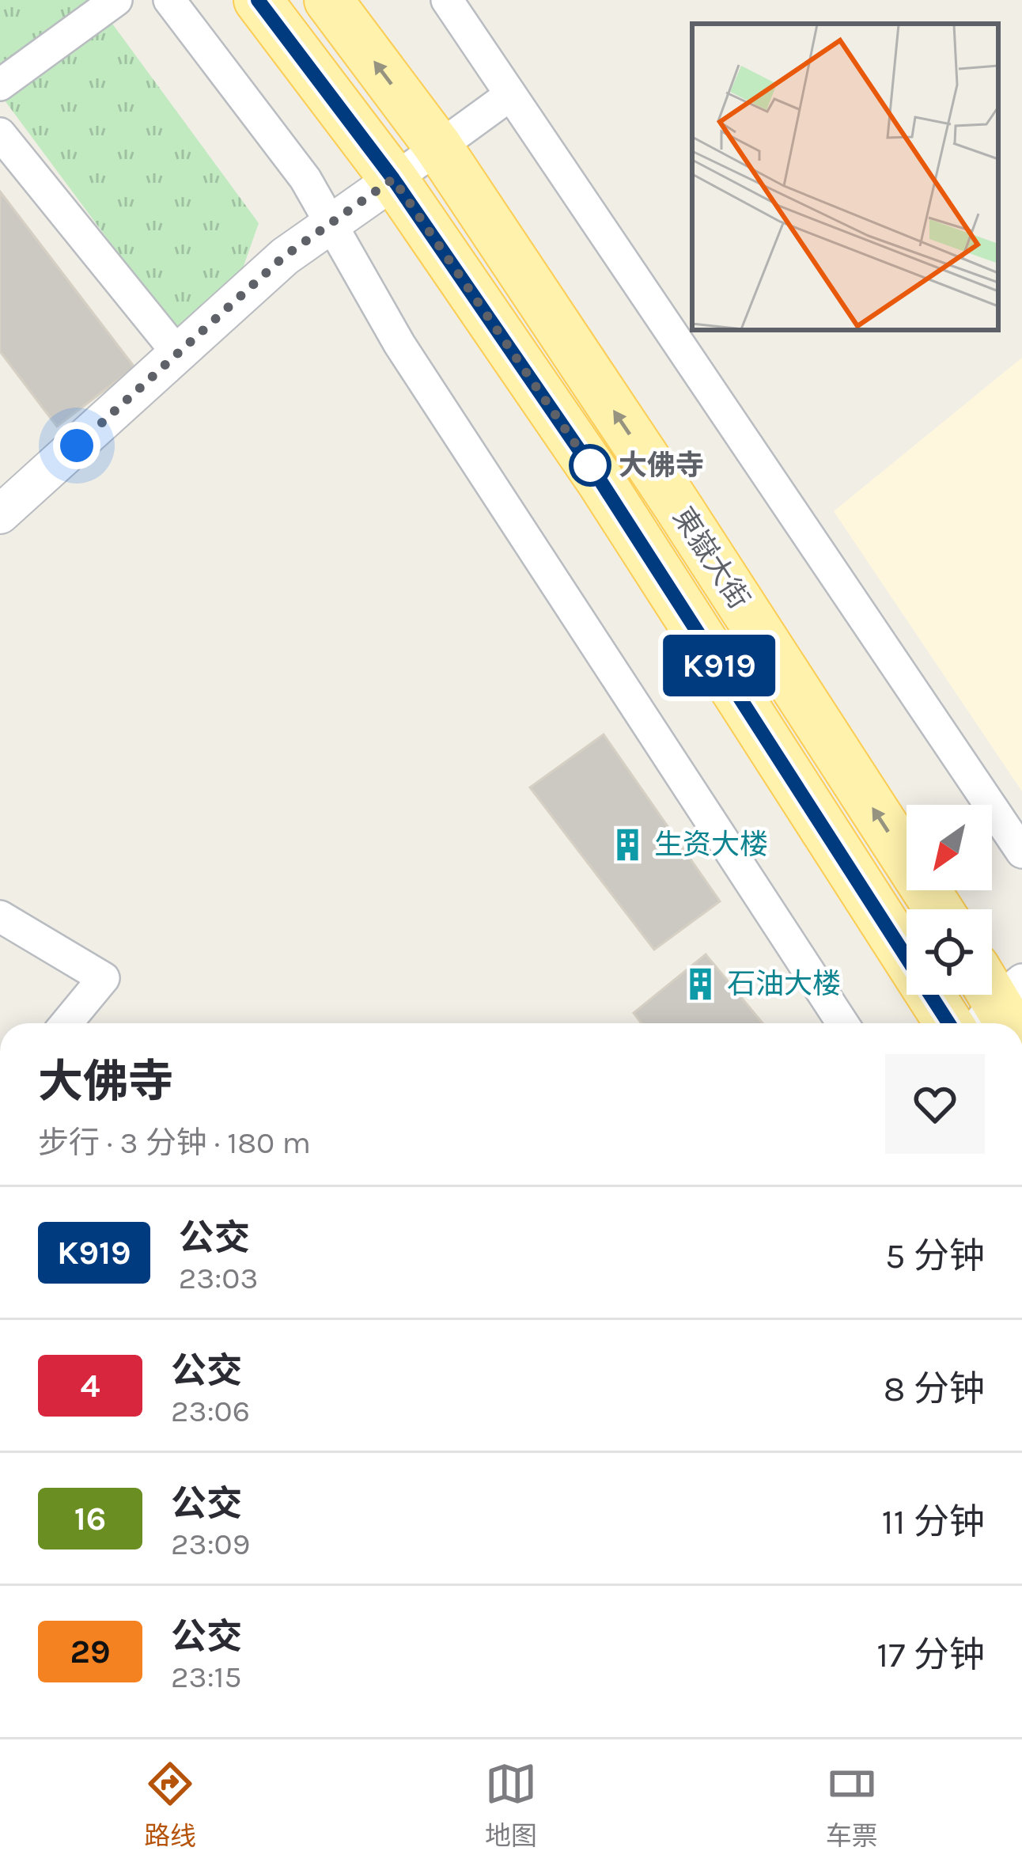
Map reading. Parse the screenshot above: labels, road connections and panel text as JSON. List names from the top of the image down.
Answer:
{
  "streets": {
    "main road": ["東嶽大街"]
  },
  "places": {
    "other": ["大佛寺"],
    "building": ["生资大楼", "石油大楼"]
  },
  "lines": ["bus line K919"],
  "north": "bottom left",
  "page": {
    "on_map": "K919",
    "heading": ["大佛寺", "步行 · 3 分钟 · 180 m"],
    "list": [
      {
        "mark": "K919",
        "name": "公交",
        "note": "23:03",
        "value": "5 分钟"
      },
      {
        "mark": "4",
        "name": "公交",
        "note": "23:06",
        "value": "8 分钟"
      },
      {
        "mark": "16",
        "name": "公交",
        "note": "23:09",
        "value": "11 分钟"
      },
      {
        "mark": "29",
        "name": "公交",
        "note": "23:15",
        "value": "17 分钟"
      }
    ],
    "tabs": ["路线", "地图", "车票"]
  }
}
